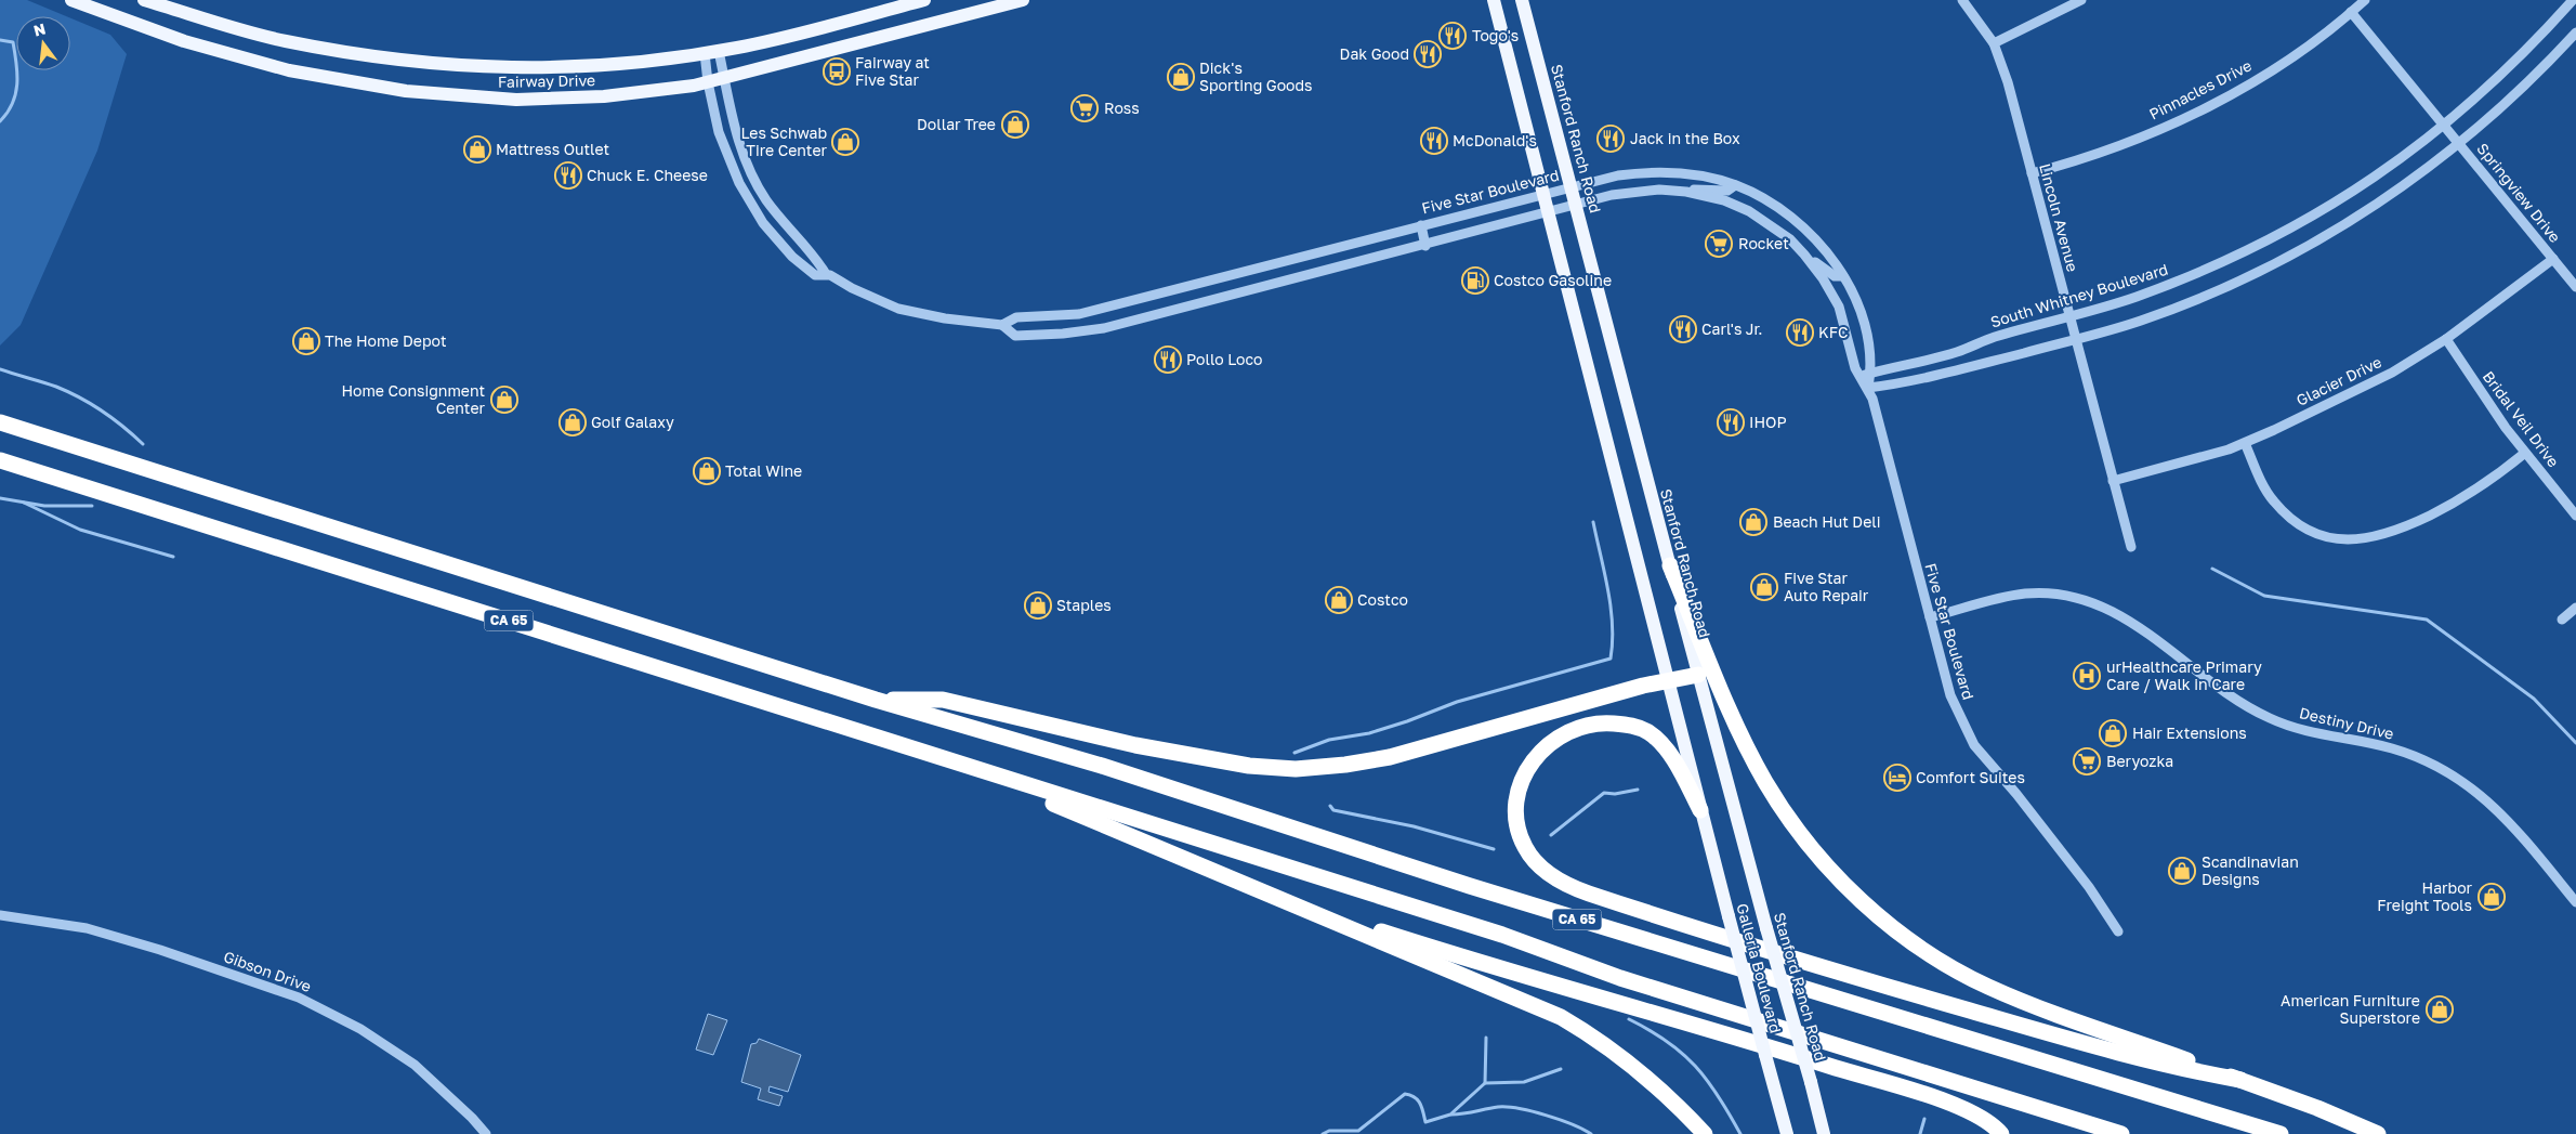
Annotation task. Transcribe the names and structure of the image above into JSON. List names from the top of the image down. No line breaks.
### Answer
{"streets":{"highway":["CA 65"],"main road":["Fairway Drive","Stanford Ranch Road","Galleria Boulevard"],"street":["Pinnacles Drive","Five Star Boulevard","Springview Drive","Lincoln Avenue","South Whitney Boulevard","Glacier Drive","Bridal Veil Drive","Destiny Drive","Gibson Drive"]},"crossings":[["Fairway Drive","Five Star Boulevard"],["Pinnacles Drive","Lincoln Avenue"],["Stanford Ranch Road","Five Star Boulevard"],["Five Star Boulevard","South Whitney Boulevard"],["Five Star Boulevard","Destiny Drive"],["Springview Drive","South Whitney Boulevard"],["Springview Drive","Glacier Drive"],["Lincoln Avenue","South Whitney Boulevard"],["Lincoln Avenue","Glacier Drive"],["Glacier Drive","Bridal Veil Drive"]],"places":{"restaurant":["Togo's","Dak Good","Jack in the Box","McDonald's","Chuck E. Cheese","Carl's Jr.","KFC","Pollo Loco","IHOP"],"bus stop":["Fairway at Five Star"],"shop":["Dick's Sporting Goods","Dollar Tree","Les Schwab Tire Center","Mattress Outlet","The Home Depot","Home Consignment Center","Golf Galaxy","Total Wine","Beach Hut Deli","Five Star Auto Repair","Costco","Staples","Hair Extensions","Scandinavian Designs","Harbor Freight Tools","American Furniture Superstore"],"supermarket":["Ross","Rocket","Beryozka"],"fuel station":["Costco Gasoline"],"hospital":["urHealthcare Primary Care / Walk in Care"],"hotel":["Comfort Suites"]},"north":"top"}
